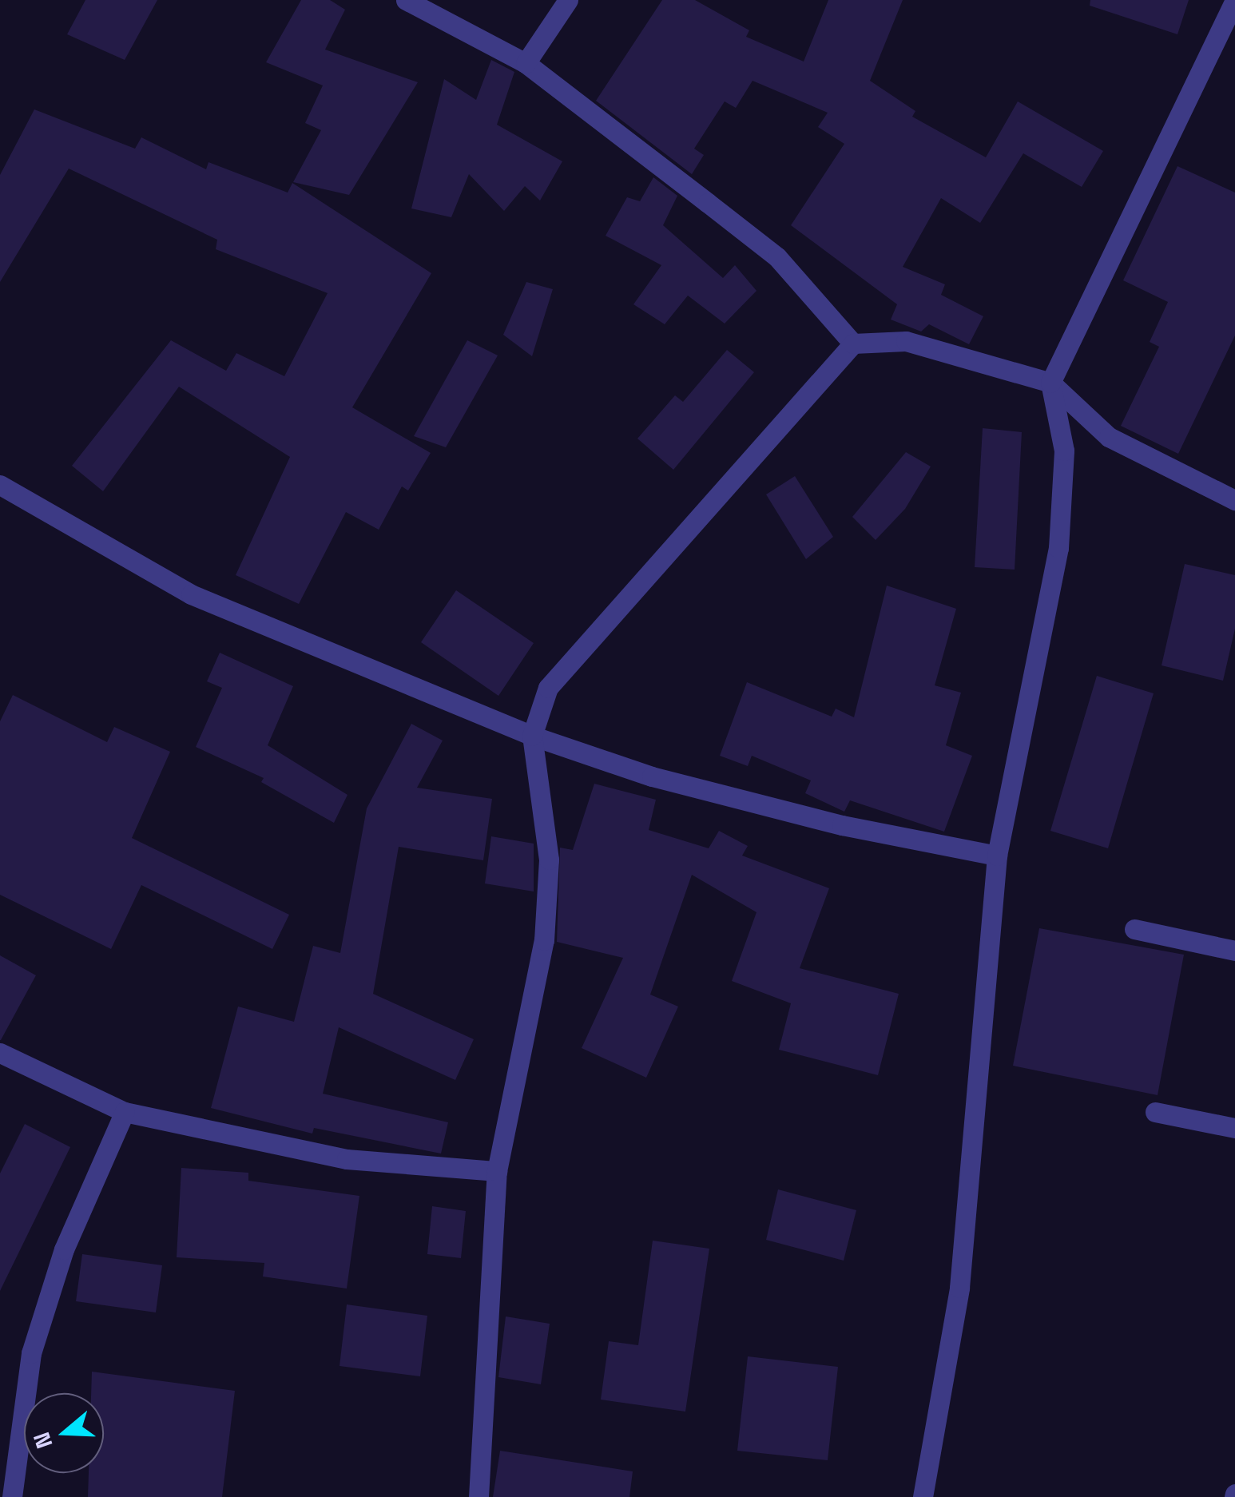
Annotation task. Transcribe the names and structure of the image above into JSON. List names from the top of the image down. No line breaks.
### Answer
{"north":"left"}
